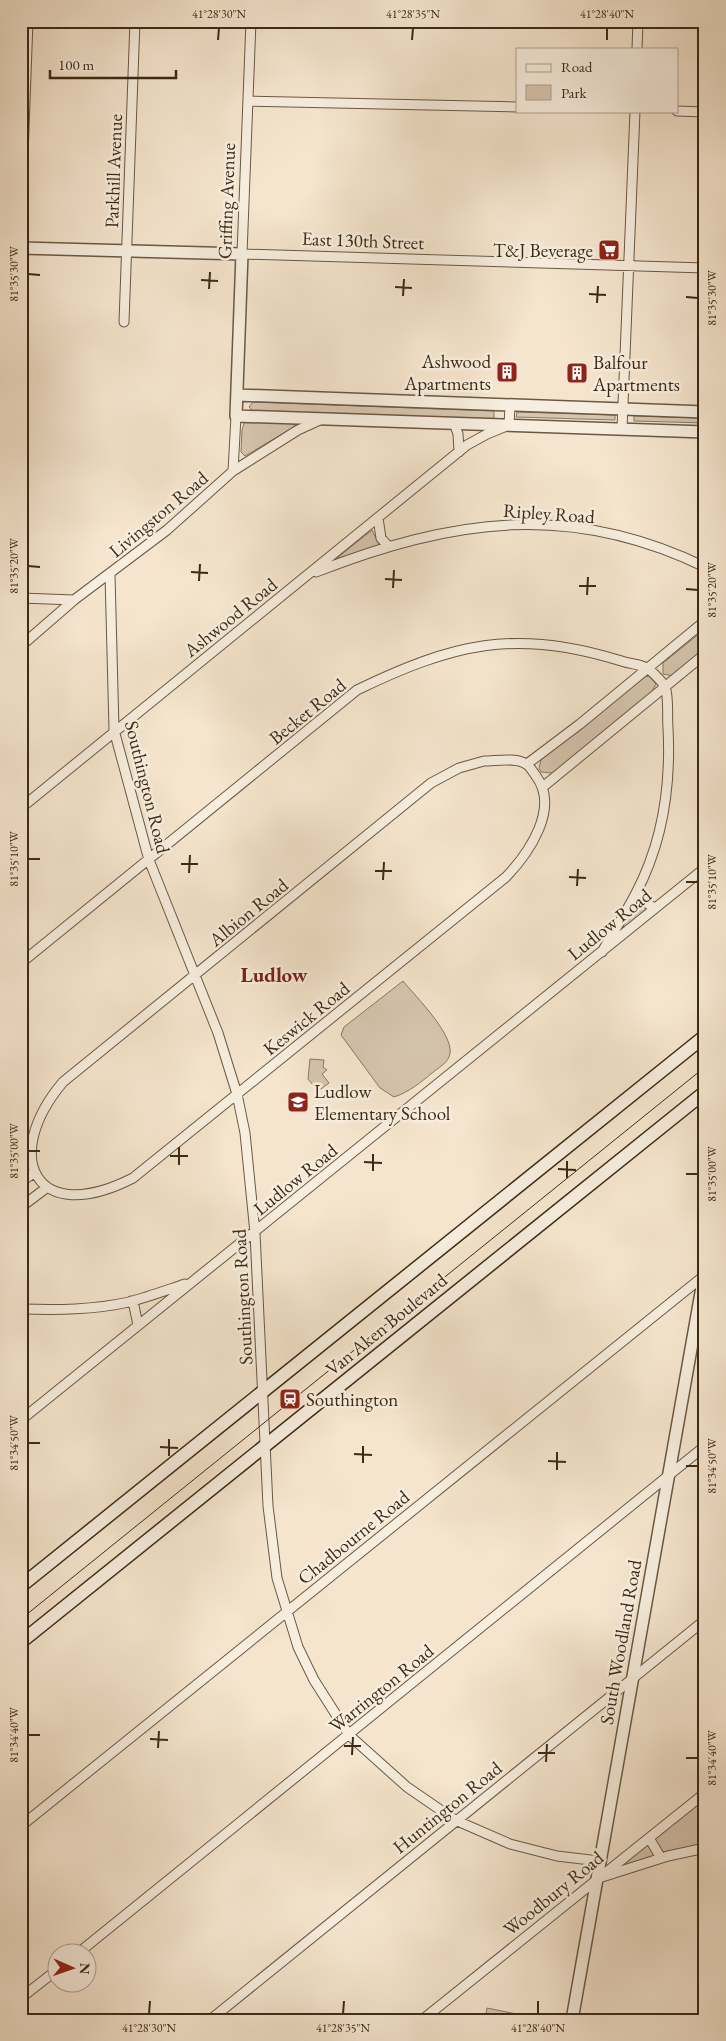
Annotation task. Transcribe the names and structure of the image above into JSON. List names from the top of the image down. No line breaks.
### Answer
{"streets":{"main road":["Van Aken Boulevard"],"street":["Parkhill Avenue","Griffing Avenue","East 130th Street","Ripley Road","Livingston Road","Ashwood Road","Becket Road","Southington Road","Albion Road","Ludlow Road","Keswick Road","Chadbourne Road","South Woodland Road","Warrington Road","Huntington Road","Woodbury Road"]},"crossings":[["Parkhill Avenue","East 130th Street"],["Griffing Avenue","East 130th Street"],["Griffing Avenue","Livingston Road"],["Ripley Road","Ashwood Road"],["Livingston Road","Southington Road"],["Ashwood Road","Southington Road"],["Becket Road","Southington Road"],["Southington Road","Albion Road"],["Southington Road","Ludlow Road"],["Southington Road","Keswick Road"],["Southington Road","Van Aken Boulevard"],["Southington Road","Chadbourne Road"],["Southington Road","South Woodland Road"],["Southington Road","Warrington Road"],["Southington Road","Huntington Road"],["Chadbourne Road","South Woodland Road"],["South Woodland Road","Warrington Road"],["South Woodland Road","Huntington Road"],["South Woodland Road","Woodbury Road"]],"districts":["Ludlow"],"places":{"supermarket":["T&J Beverage"],"building":["Ashwood Apartments","Balfour Apartments"],"school or university":["Ludlow Elementary School"],"station":["Southington"]},"legend":["Road","Park"],"scale_bar":"100 m","north":"right","coordinates":["41°28'30\"N","41°28'35\"N","41°28'40\"N","81°35'30\"W","81°35'20\"W","81°35'10\"W","81°35'00\"W","81°34'50\"W","81°34'40\"W"]}
